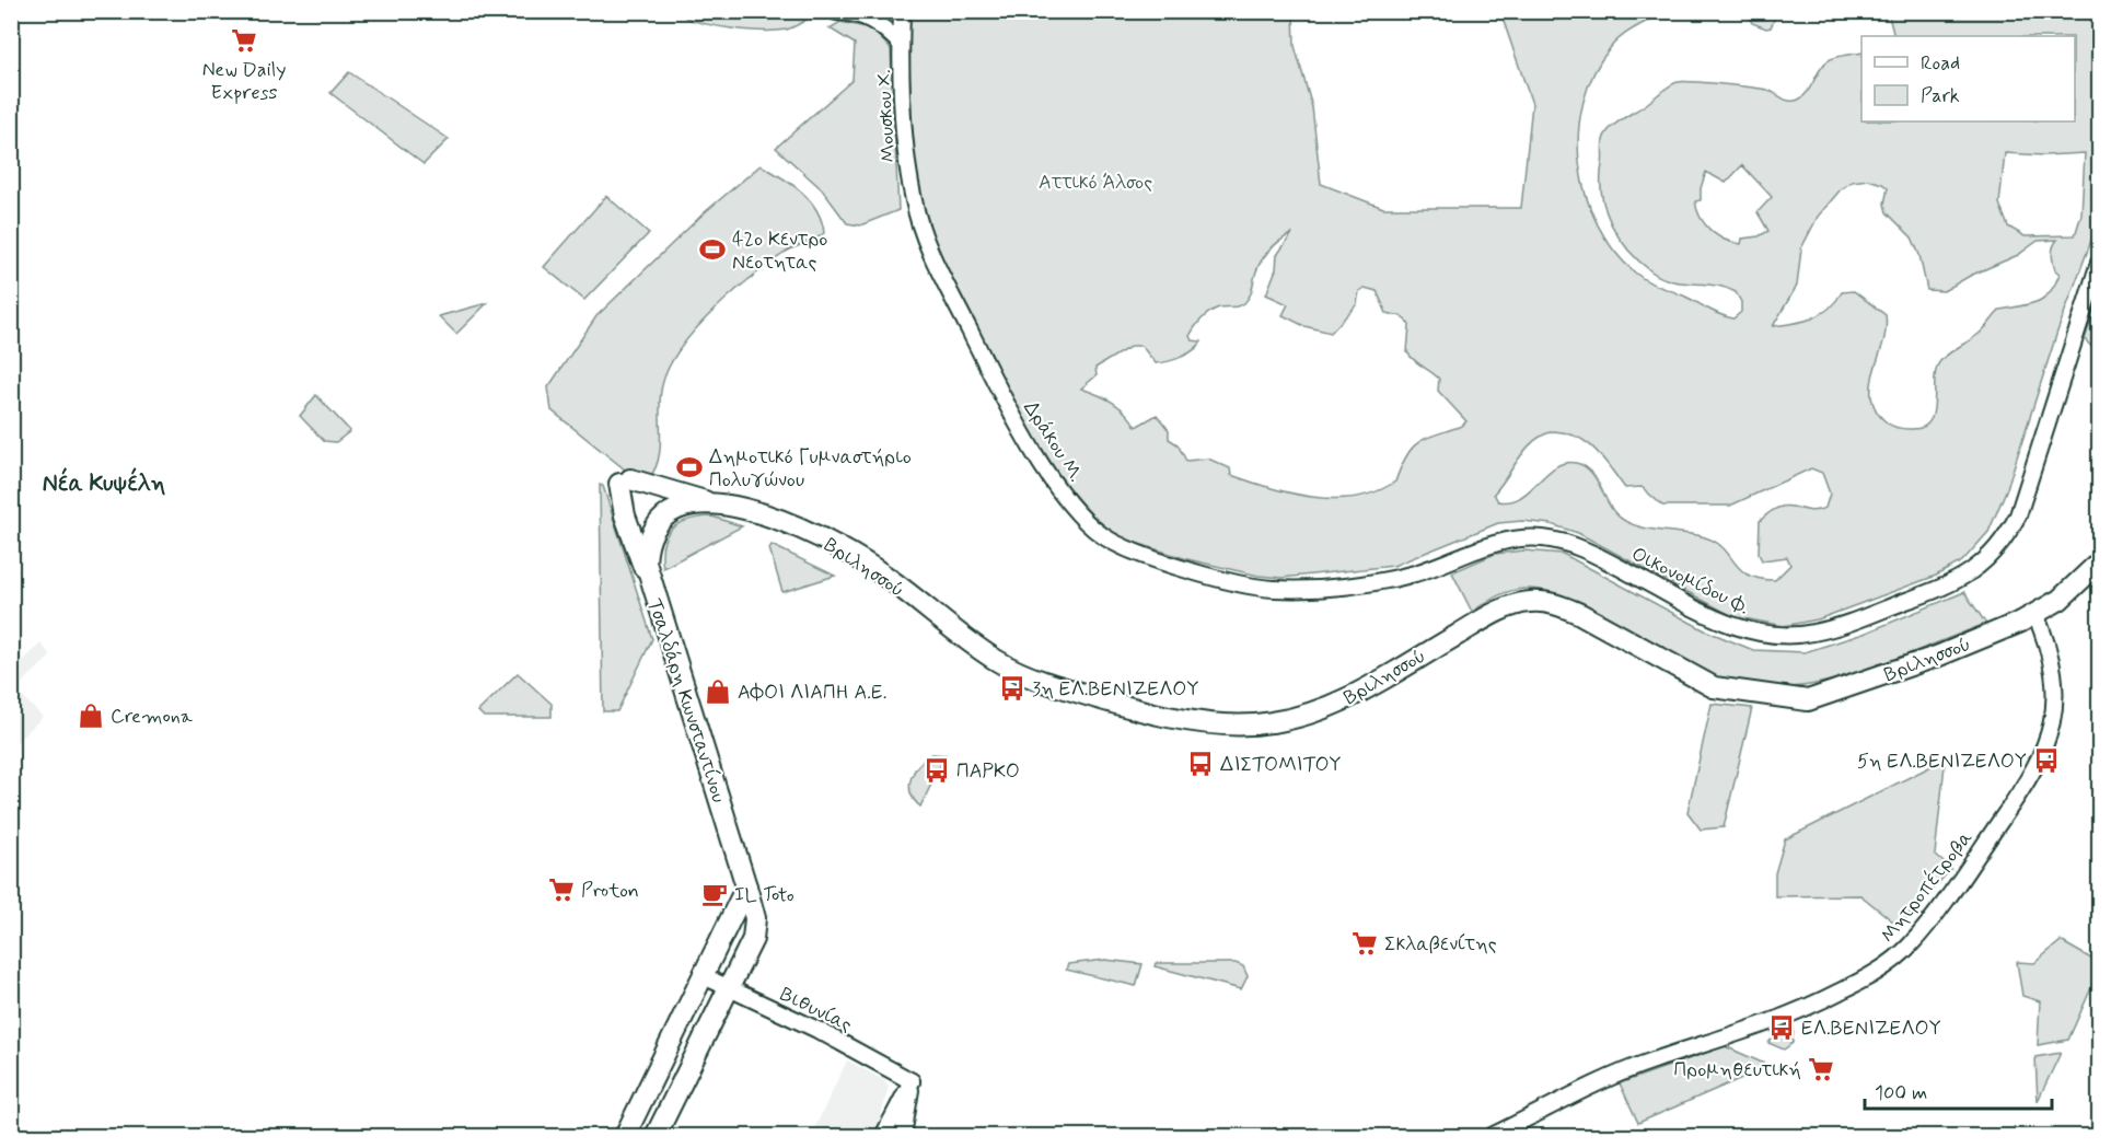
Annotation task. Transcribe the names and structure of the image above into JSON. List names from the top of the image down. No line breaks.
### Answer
{"streets":{"main road":["Βριλησσού","Τσαλδάρη Κωνσταντίνου"],"street":["Μουσκου Χ.","Δράκου Μ.","Οικονομίδου Φ.","Μητροπέτροβα","Βιθυνίας"]},"crossings":[["Μουσκου Χ.","Δράκου Μ."],["Δράκου Μ.","Οικονομίδου Φ."],["Βριλησσού","Τσαλδάρη Κωνσταντίνου"],["Βριλησσού","Μητροπέτροβα"],["Τσαλδάρη Κωνσταντίνου","Βιθυνίας"]],"districts":["Νέα Κυψέλη"],"parks":["Αττικό Άλσος"],"places":{"supermarket":["New Daily Express","Proton","Σκλαβενίτης","Προμηθευτική"],"sports":["42ο Κεντρο Νεοτητας","Δημοτικό Γυμναστήριο Πολυγώνου"],"bus stop":["3η ΕΛ.ΒΕΝΙΖΕΛΟΥ","5η ΕΛ.ΒΕΝΙΖΕΛΟΥ","ΔΙΣΤΟΜΙΤΟΥ","ΠΑΡΚΟ","ΕΛ.ΒΕΝΙΖΕΛΟΥ"],"shop":["ΑΦΟΙ ΛΙΑΠΗ Α.Ε.","Cremona"],"cafe":["IL Toto"]},"legend":["Road","Park"],"scale_bar":"100 m"}
